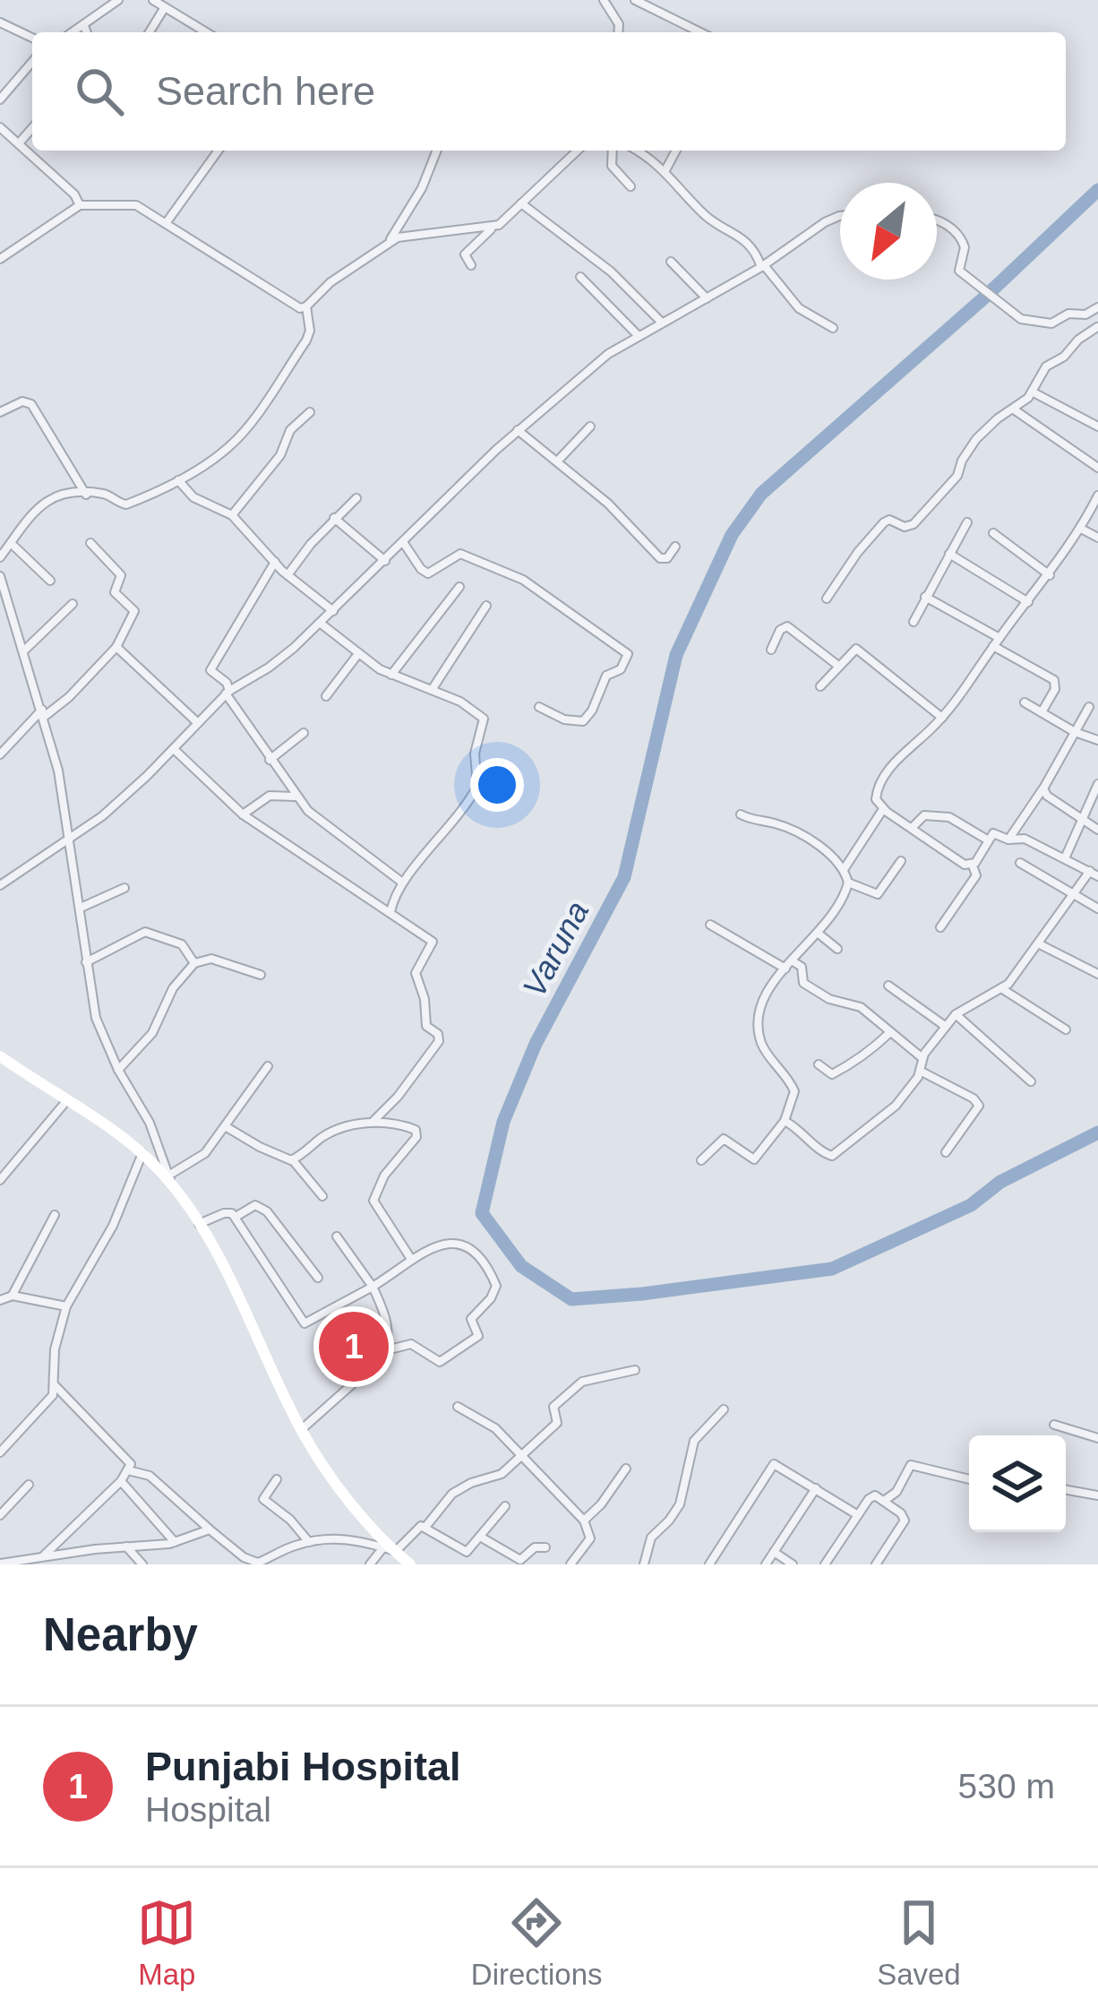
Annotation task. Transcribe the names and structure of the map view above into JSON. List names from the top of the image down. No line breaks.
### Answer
{"water":["Varuna"],"north":"bottom left","page":{"search":"Search here","pins":"1","heading":"Nearby","list":[{"mark":"1","name":"Punjabi Hospital","note":"Hospital","value":"530 m"}],"nav":["Map","Directions","Saved"]}}
